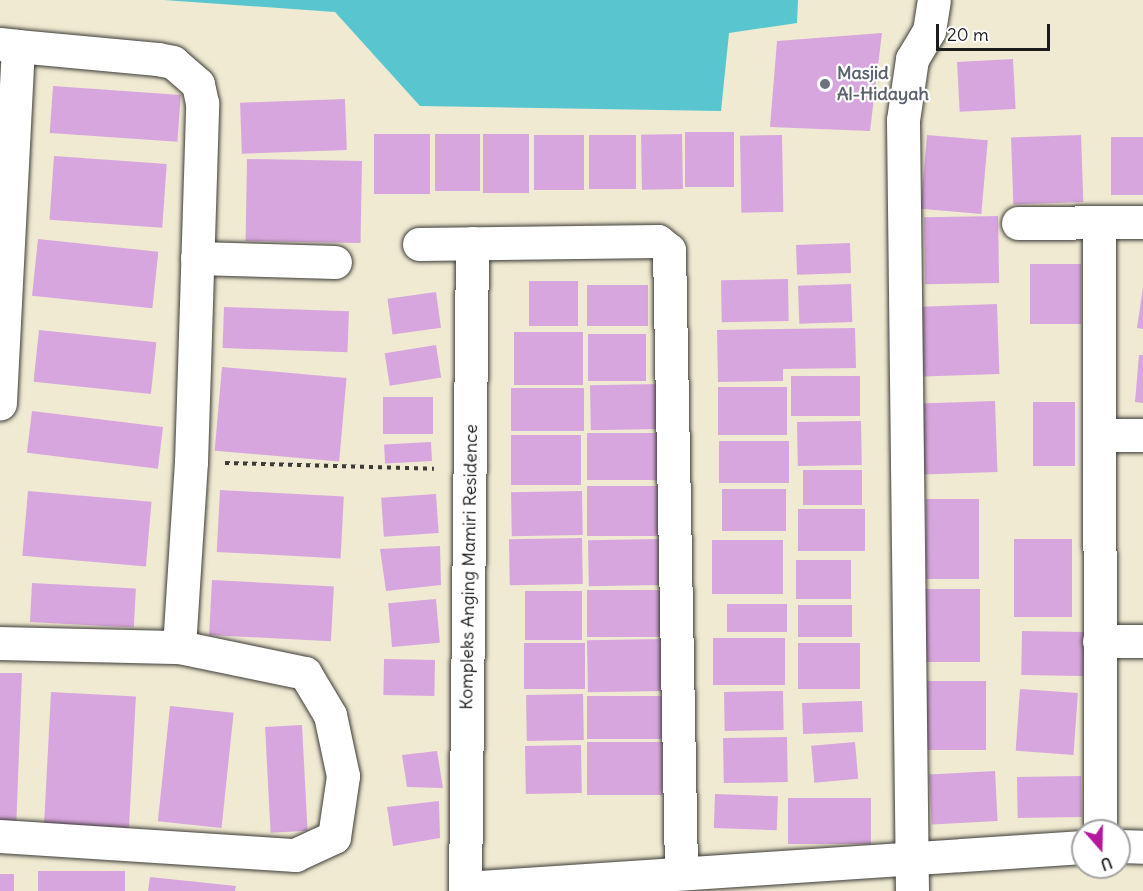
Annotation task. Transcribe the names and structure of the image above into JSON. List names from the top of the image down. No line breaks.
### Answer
{"streets":{"street":["Kompleks Anging Mamiri Residence"]},"places":["Masjid Al-Hidayah"],"scale_bar":"20 m","north":"bottom"}
